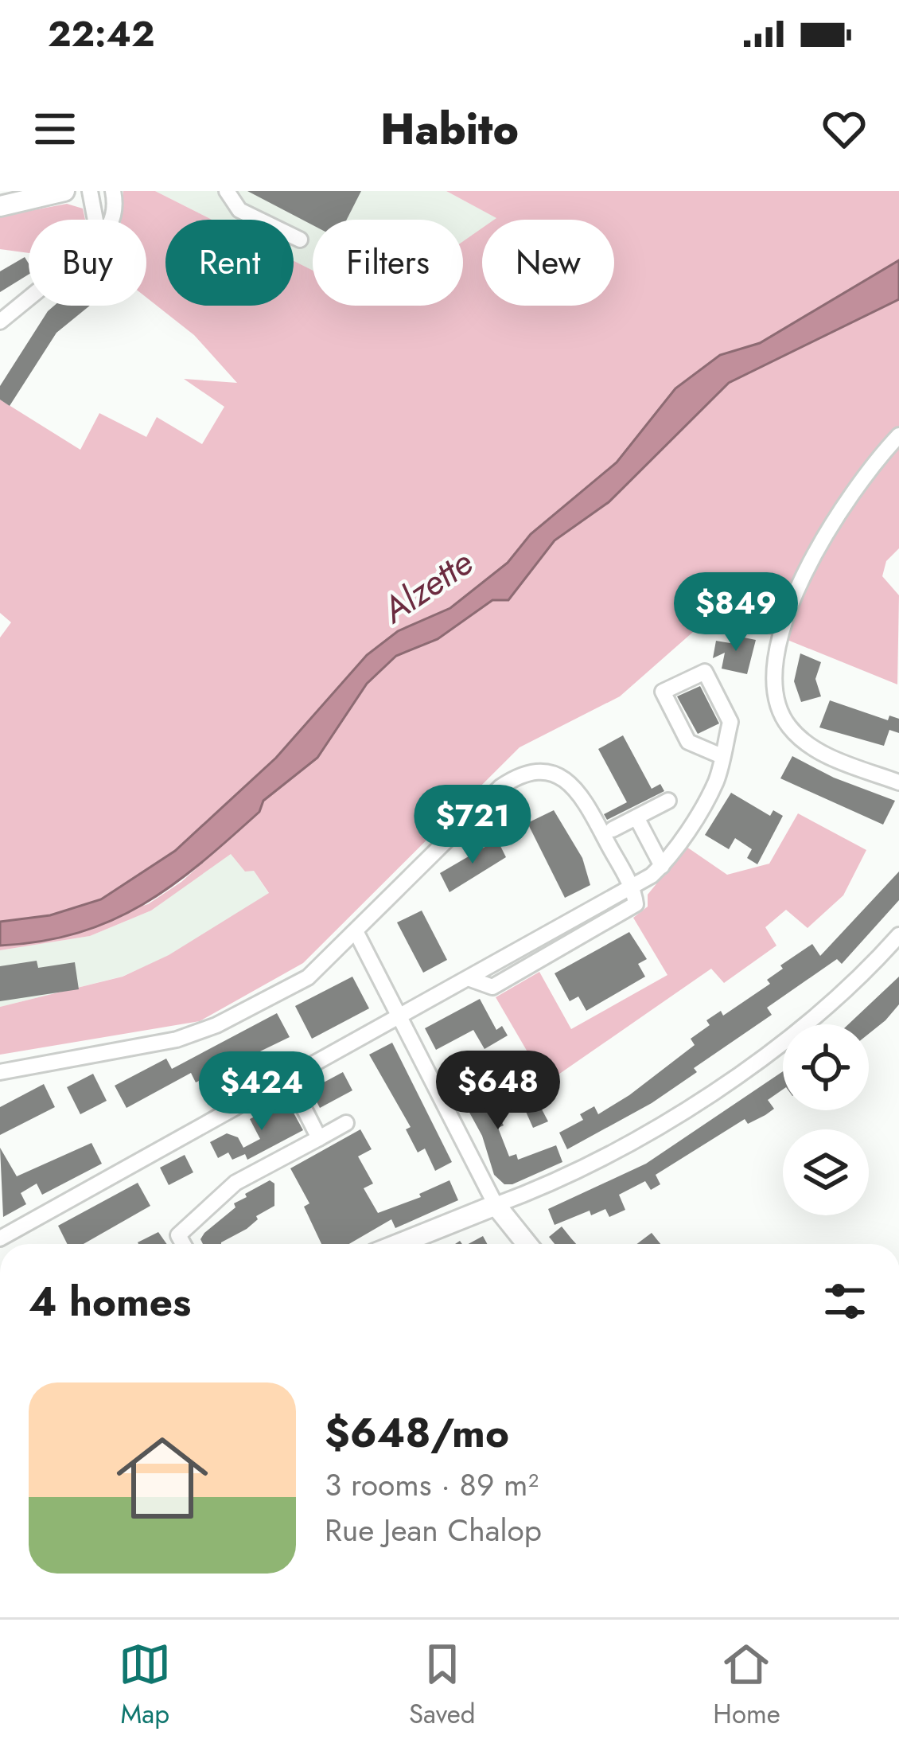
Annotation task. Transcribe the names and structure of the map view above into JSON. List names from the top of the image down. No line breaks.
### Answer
{"water":["Alzette"],"page":{"status":"22:42","header":"Habito","chip":["Buy","Rent","Filters","New"],"price":["$849","$721","$648","$424"],"heading":"4 homes","list":[{"name":"$648/mo","note":"3 rooms · 89 m² · Rue Jean Chalop"}],"tabs":["Map","Saved","Home"]}}
